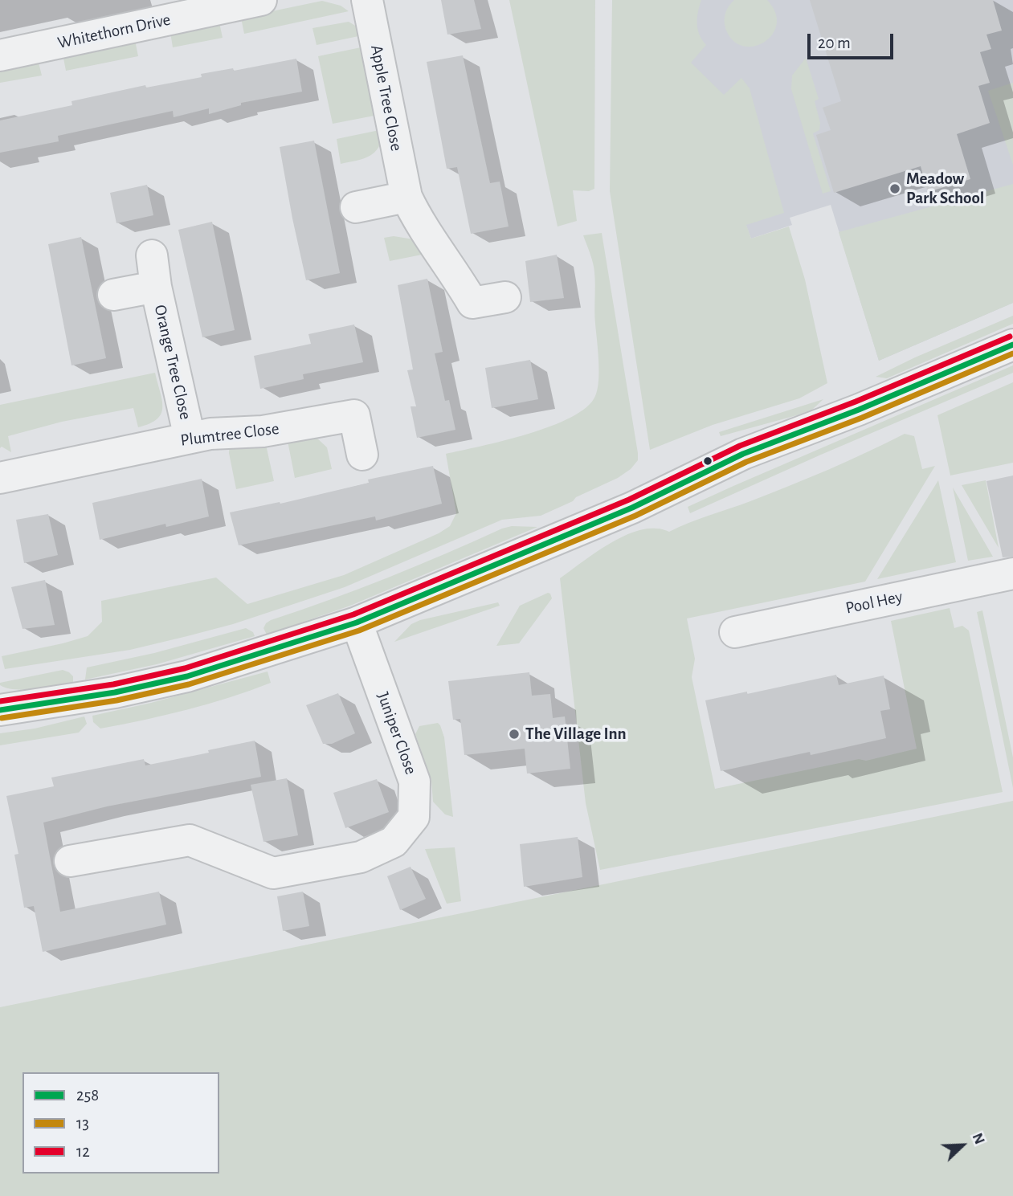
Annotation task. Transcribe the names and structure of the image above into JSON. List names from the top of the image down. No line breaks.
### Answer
{"streets":{"street":["Whitethorn Drive","Apple Tree Close","Orange Tree Close","Plumtree Close","Pool Hey","Juniper Close"]},"crossings":[["Orange Tree Close","Plumtree Close"]],"places":["Meadow Park School","The Village Inn"],"lines":["transit line 12","transit line 258","transit line 13"],"legend":["258","13","12"],"scale_bar":"20 m","north":"top right"}
